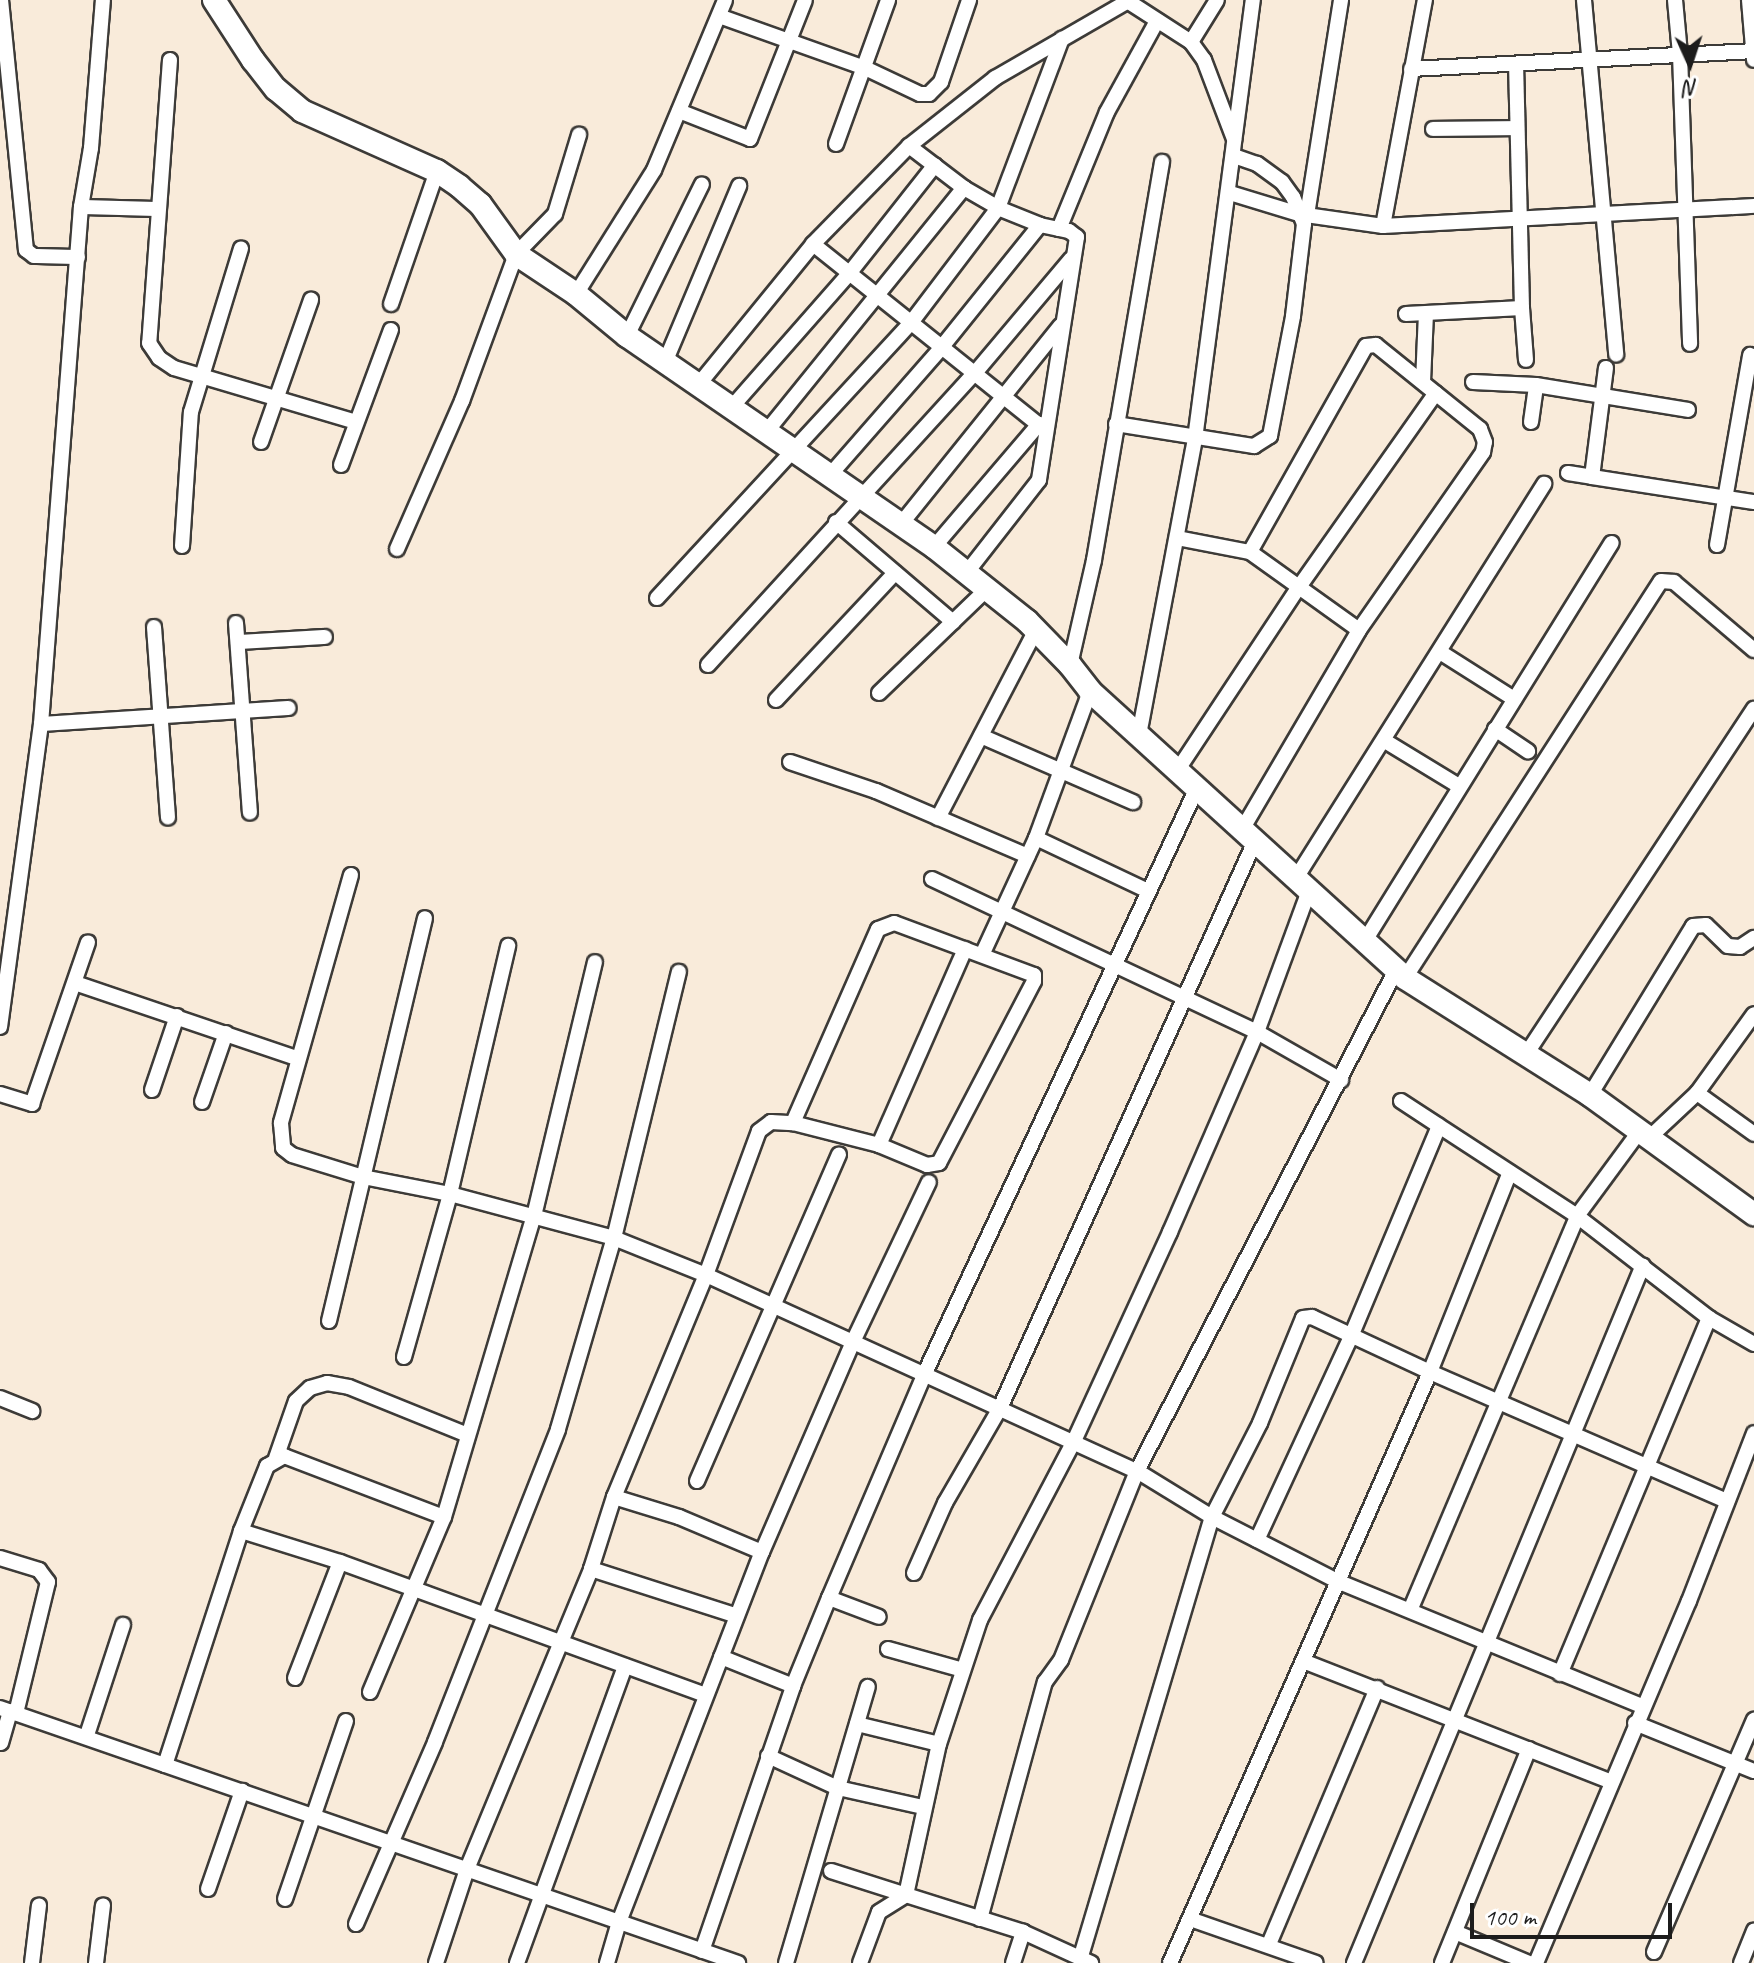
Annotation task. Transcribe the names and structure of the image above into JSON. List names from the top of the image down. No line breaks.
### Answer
{"scale_bar":"100 m","north":"bottom"}
